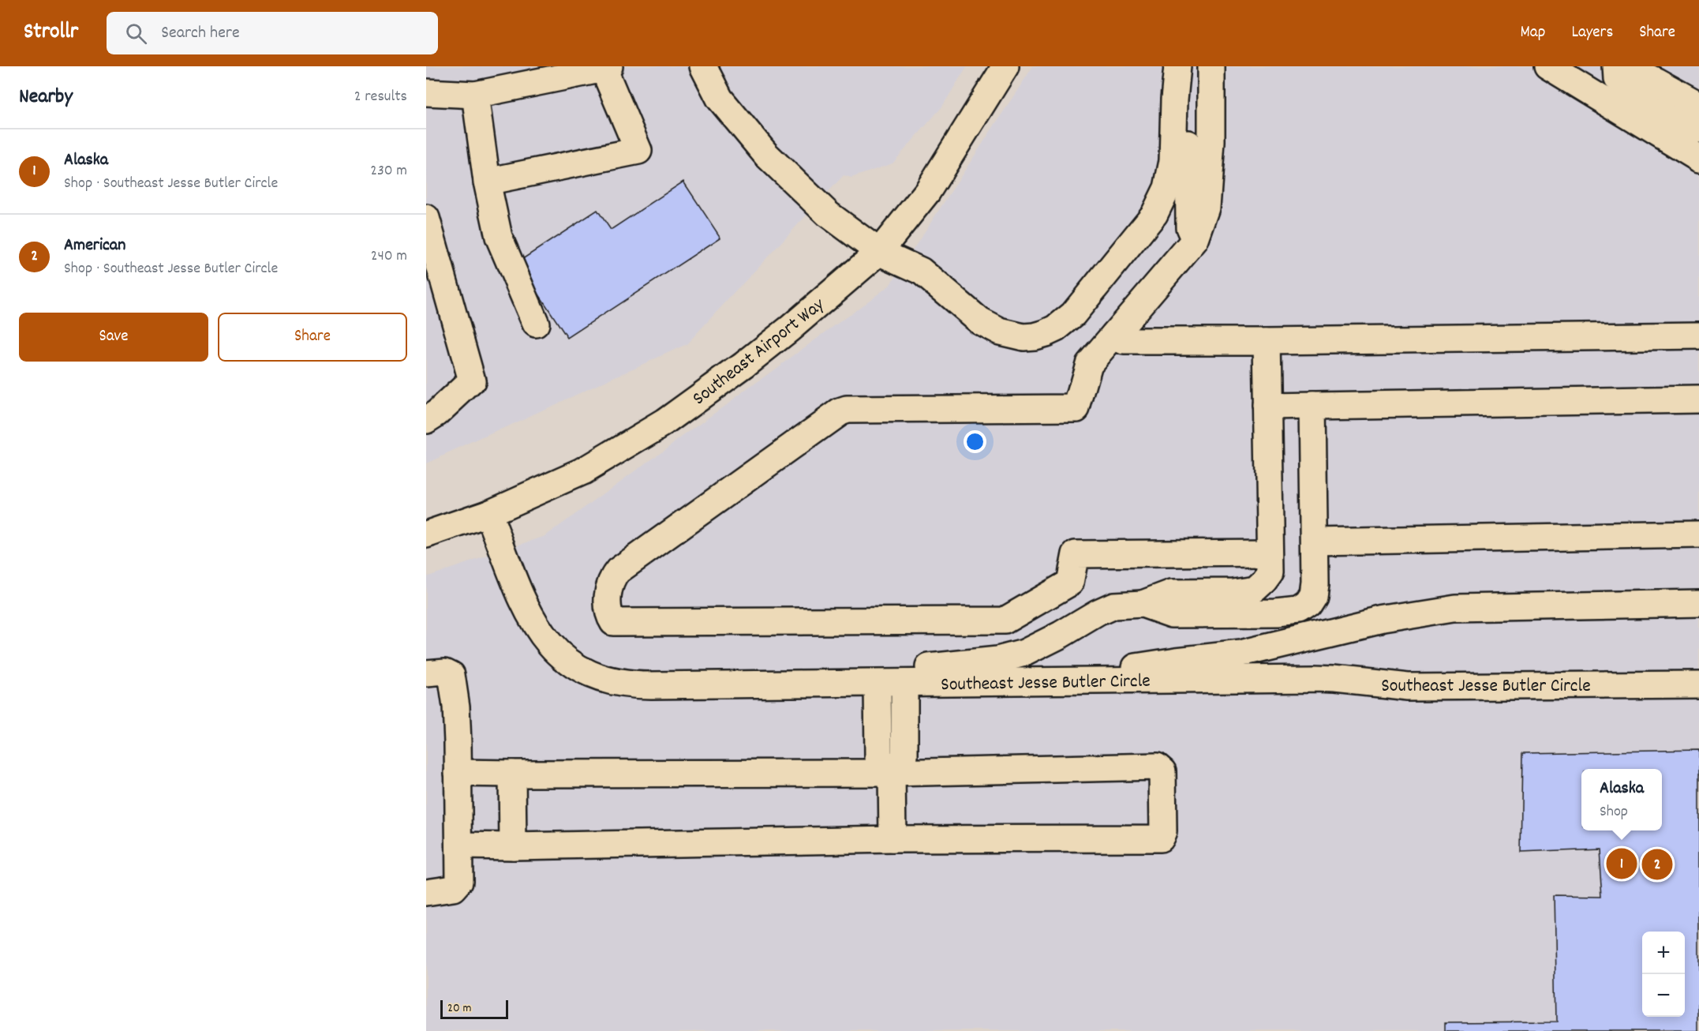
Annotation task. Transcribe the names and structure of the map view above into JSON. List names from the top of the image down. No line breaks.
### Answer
{"streets":{"street":["Southeast Airport Way","Southeast Jesse Butler Circle"]},"crossings":[["Southeast Airport Way","Southeast Jesse Butler Circle"]],"scale_bar":"20 m","page":{"header":"Strollr","search":"Search here","nav":["Map","Layers","Share"],"heading":["Nearby","2 results"],"list":[{"mark":"1","name":"Alaska","note":"Shop · Southeast Jesse Butler Circle","value":"230 m"},{"mark":"2","name":"American","note":"Shop · Southeast Jesse Butler Circle","value":"240 m"}],"buttons":["Save","Share"],"popup":["Alaska","Shop"],"pins":["1","2"],"map_buttons":["+","−"],"scale":"20 m"}}
